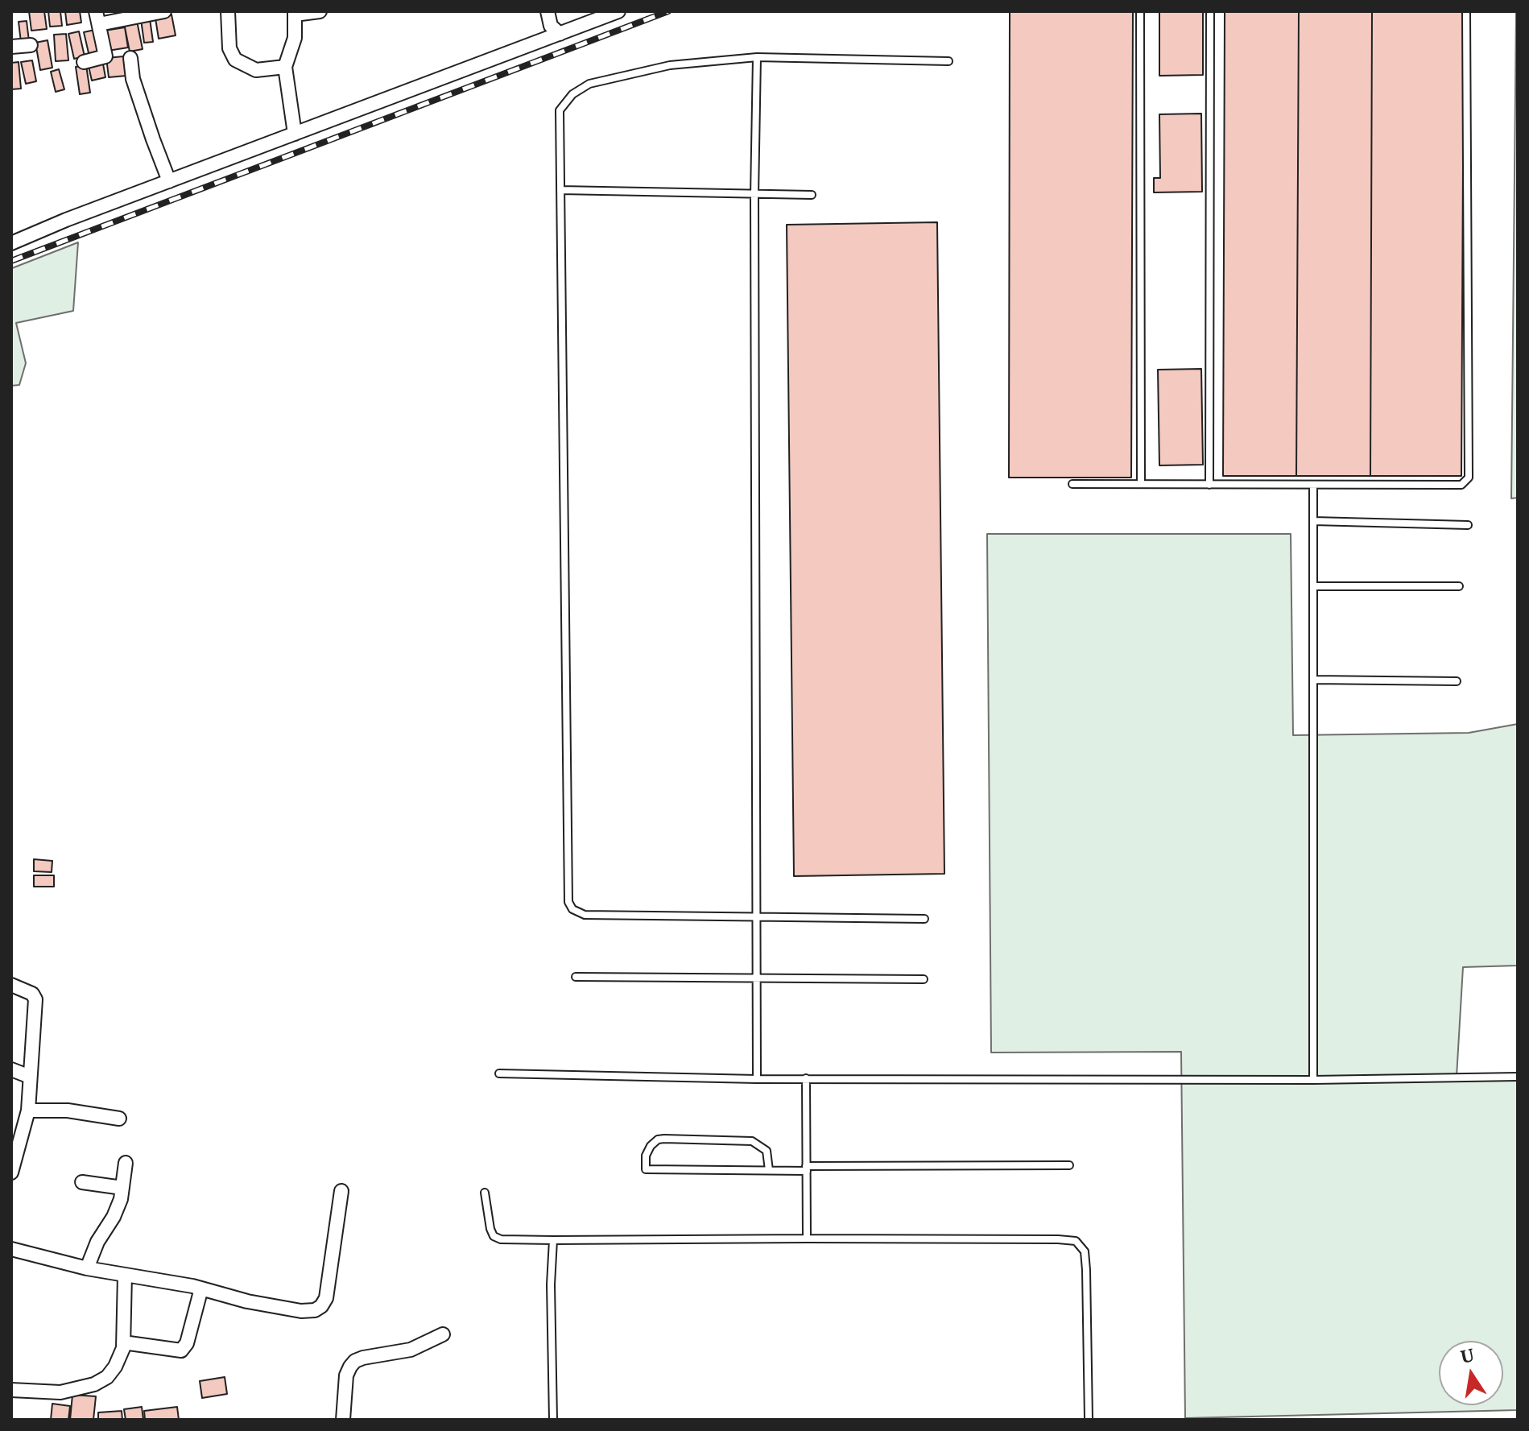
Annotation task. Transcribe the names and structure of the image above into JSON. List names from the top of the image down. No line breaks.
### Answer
{"north":"top"}
